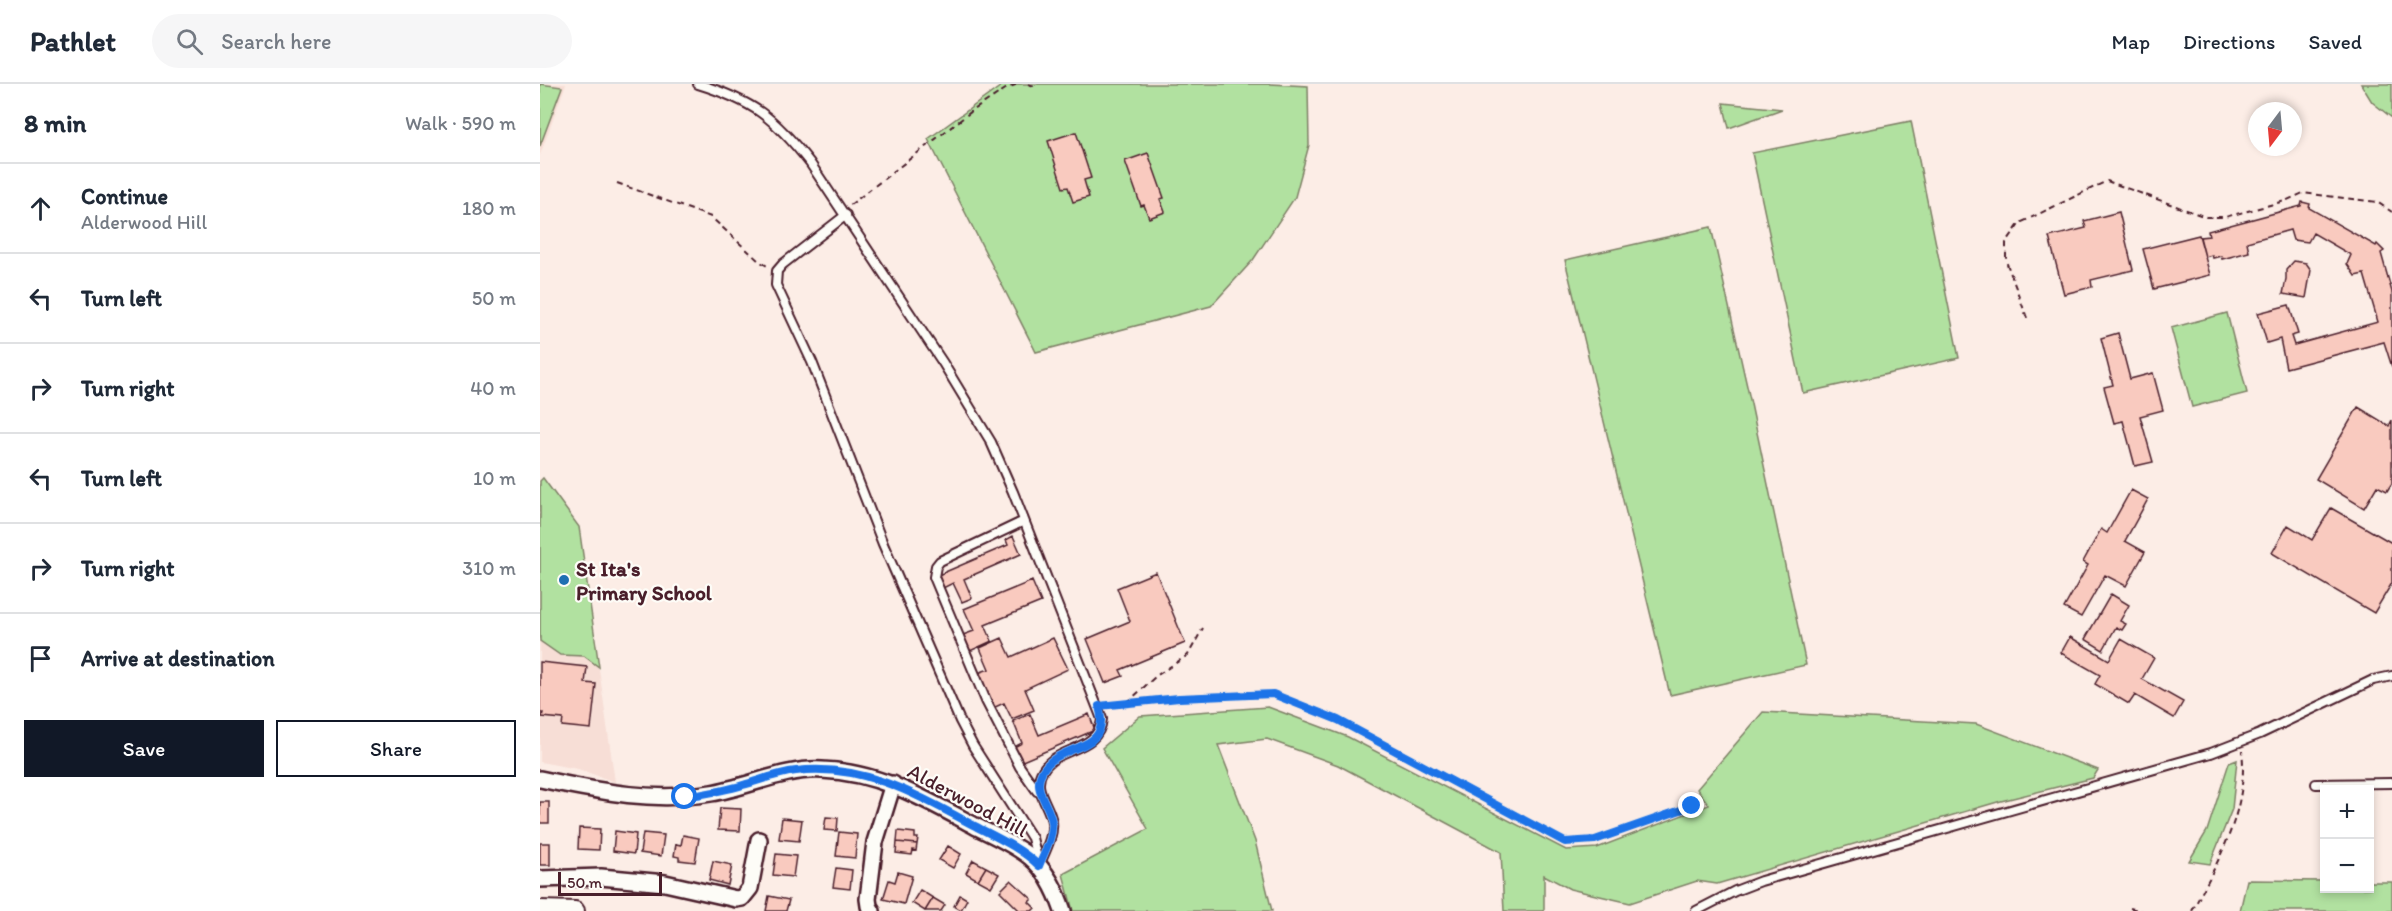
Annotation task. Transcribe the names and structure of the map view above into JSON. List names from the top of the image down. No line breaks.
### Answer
{"streets":{"street":["Alderwood Hill"]},"places":["St Ita's Primary School"],"scale_bar":"50 m","north":"bottom","page":{"header":"Pathlet","search":"Search here","nav":["Map","Directions","Saved"],"heading":["8 min","Walk · 590 m"],"list":[["Continue","Alderwood Hill","180 m"],["Turn left","50 m"],["Turn right","40 m"],["Turn left","10 m"],["Turn right","310 m"],"Arrive at destination"],"buttons":["Save","Share"],"map_buttons":["+","−"],"scale":"50 m"}}
